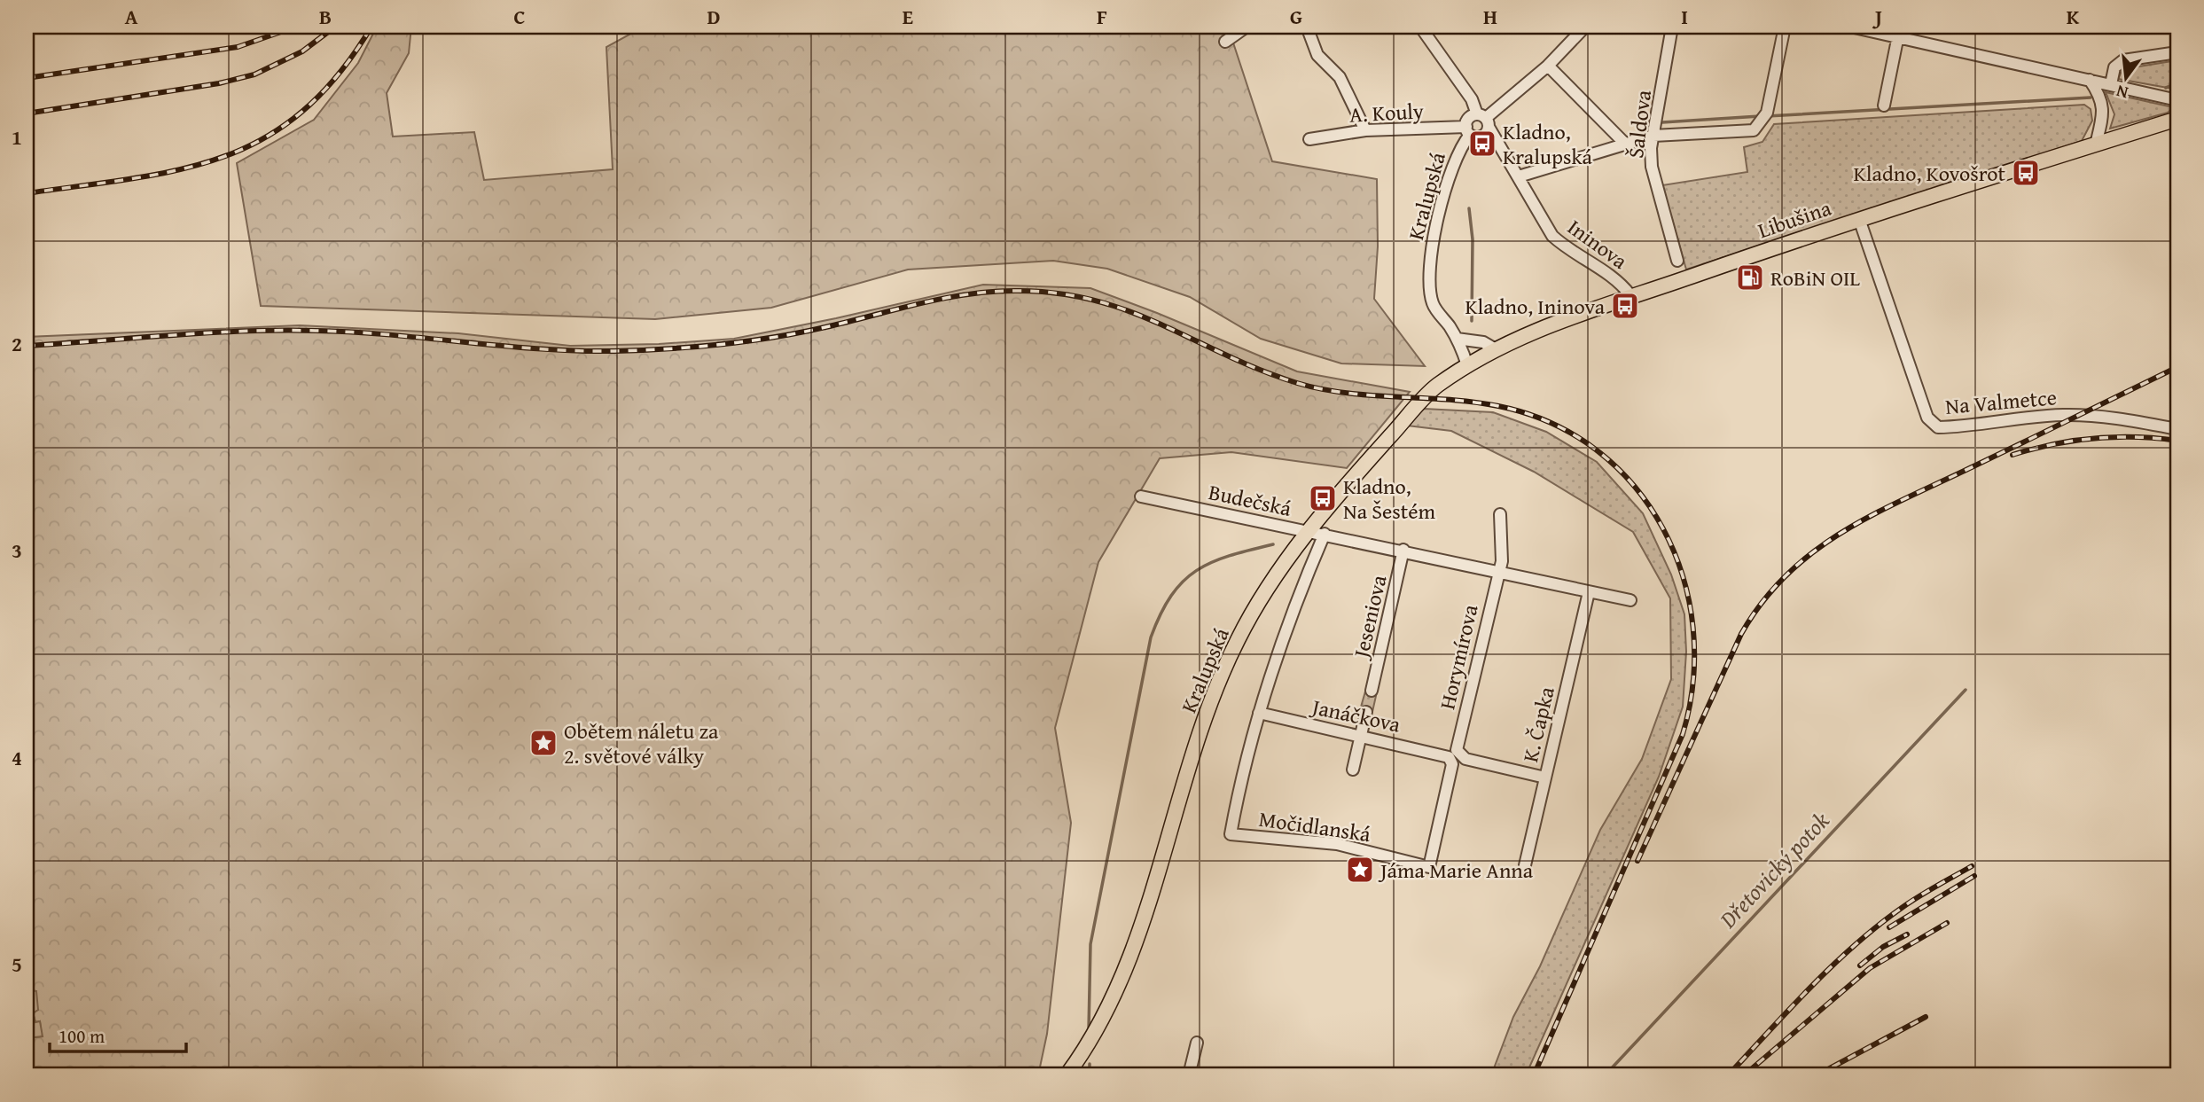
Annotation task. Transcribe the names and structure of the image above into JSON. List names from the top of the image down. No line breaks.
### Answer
{"streets":{"main road":["Kralupská","Libušina"],"street":["A. Kouly","Šaldova","Ininova","Na Valmetce","Budečská","Jeseniova","Horymírova","Janáčkova","K. Čapka","Močidlanská"]},"crossings":[["A. Kouly","Kralupská"],["Kralupská","Libušina"],["Kralupská","Budečská"],["Kralupská","Janáčkova"],["Kralupská","Močidlanská"],["Libušina","Ininova"],["Libušina","Na Valmetce"],["Budečská","Jeseniova"],["Budečská","Horymírova"],["Budečská","K. Čapka"],["Horymírova","K. Čapka"],["Janáčkova","Močidlanská"]],"water":["Dřetovický potok"],"places":{"bus stop":["Kladno, Kralupská","Kladno, Kovošrot","Kladno, Ininova","Kladno, Na Šestém"],"fuel station":["RoBiN OIL"],"place":["Obětem náletu za 2. světové války","Jáma Marie Anna"]},"scale_bar":"100 m","north":"bottom","grid":{"columns":["A","B","C","D","E","F","G","H","I","J","K"],"rows":["1","2","3","4","5"]}}
